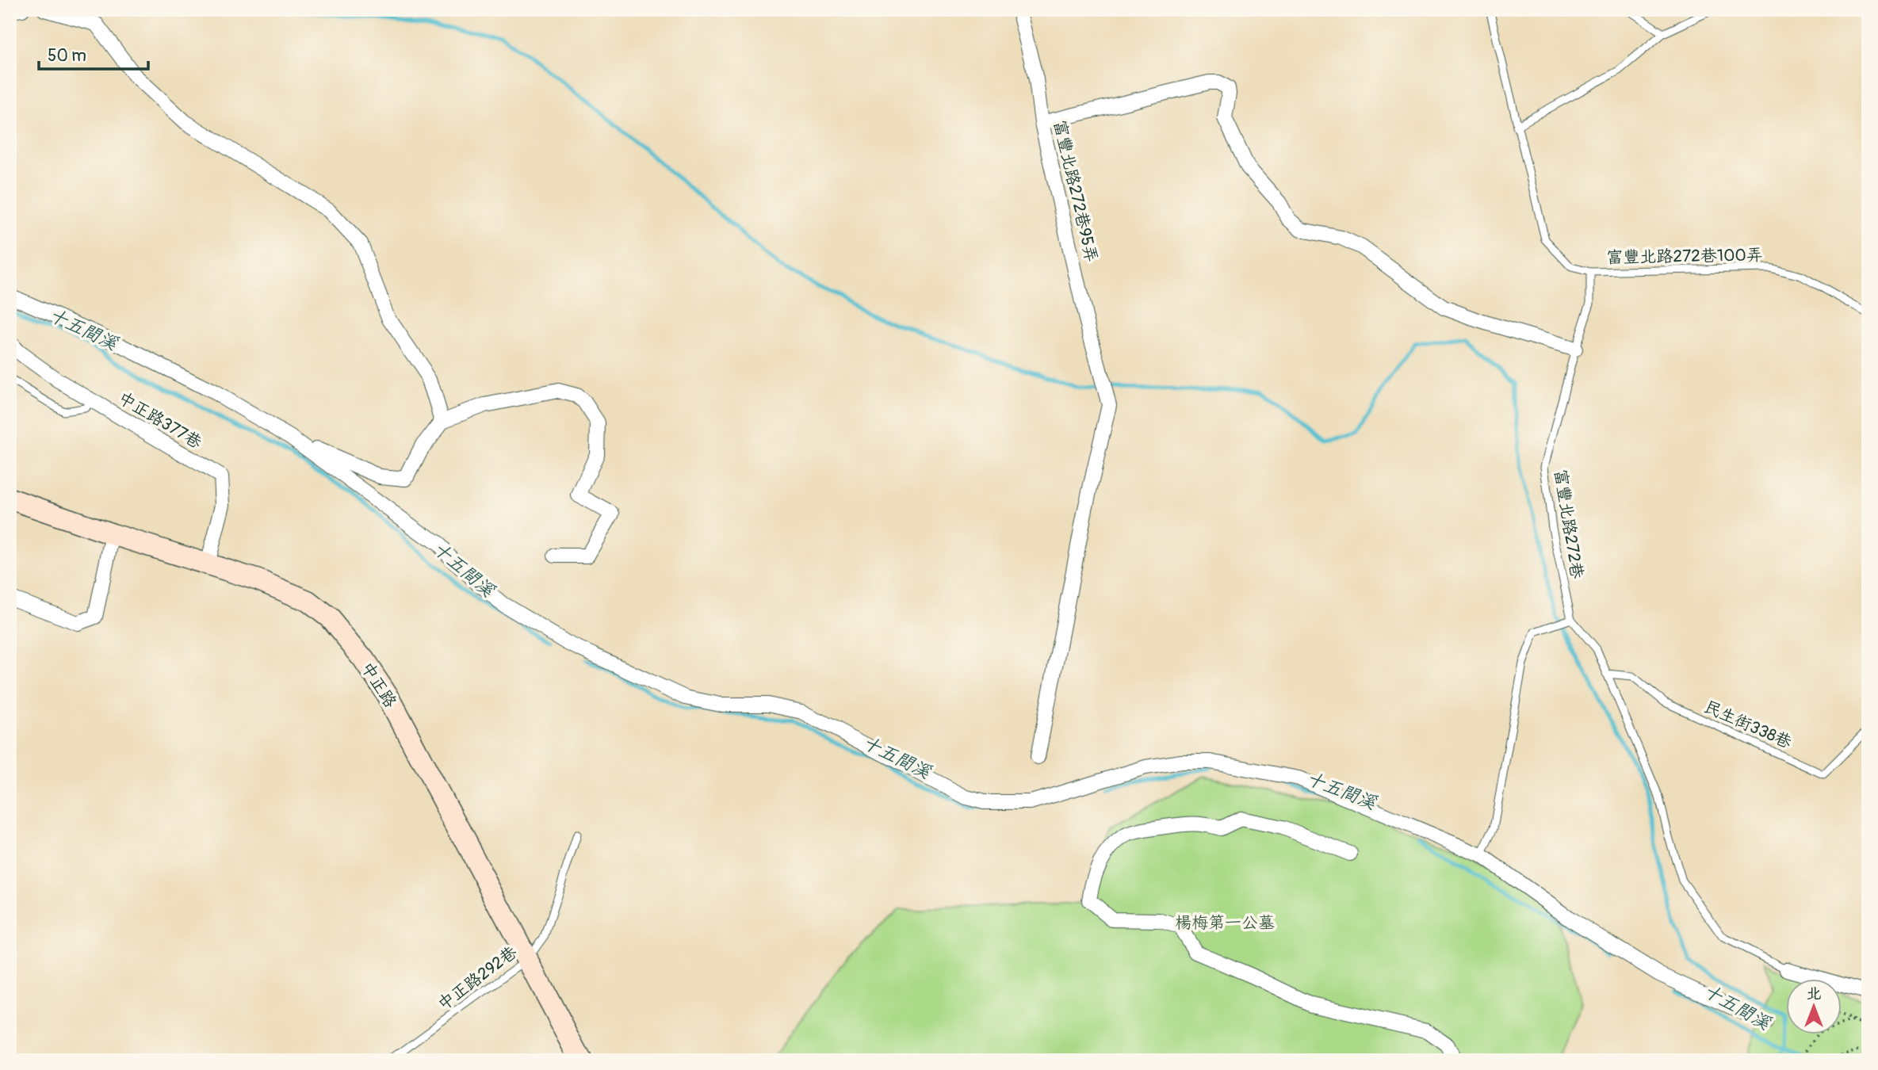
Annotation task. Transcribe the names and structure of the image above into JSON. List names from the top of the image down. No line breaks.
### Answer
{"streets":{"street":["富豐北路272巷95弄","中正路377巷","中正路"],"lane":["富豐北路272巷100弄","富豐北路272巷","民生街338巷","中正路292巷"]},"crossings":[["富豐北路272巷100弄","富豐北路272巷"],["中正路377巷","中正路"],["富豐北路272巷","民生街338巷"],["中正路","中正路292巷"]],"water":["十五間溪"],"parks":["楊梅第一公墓"],"scale_bar":"50 m","north":"top"}
